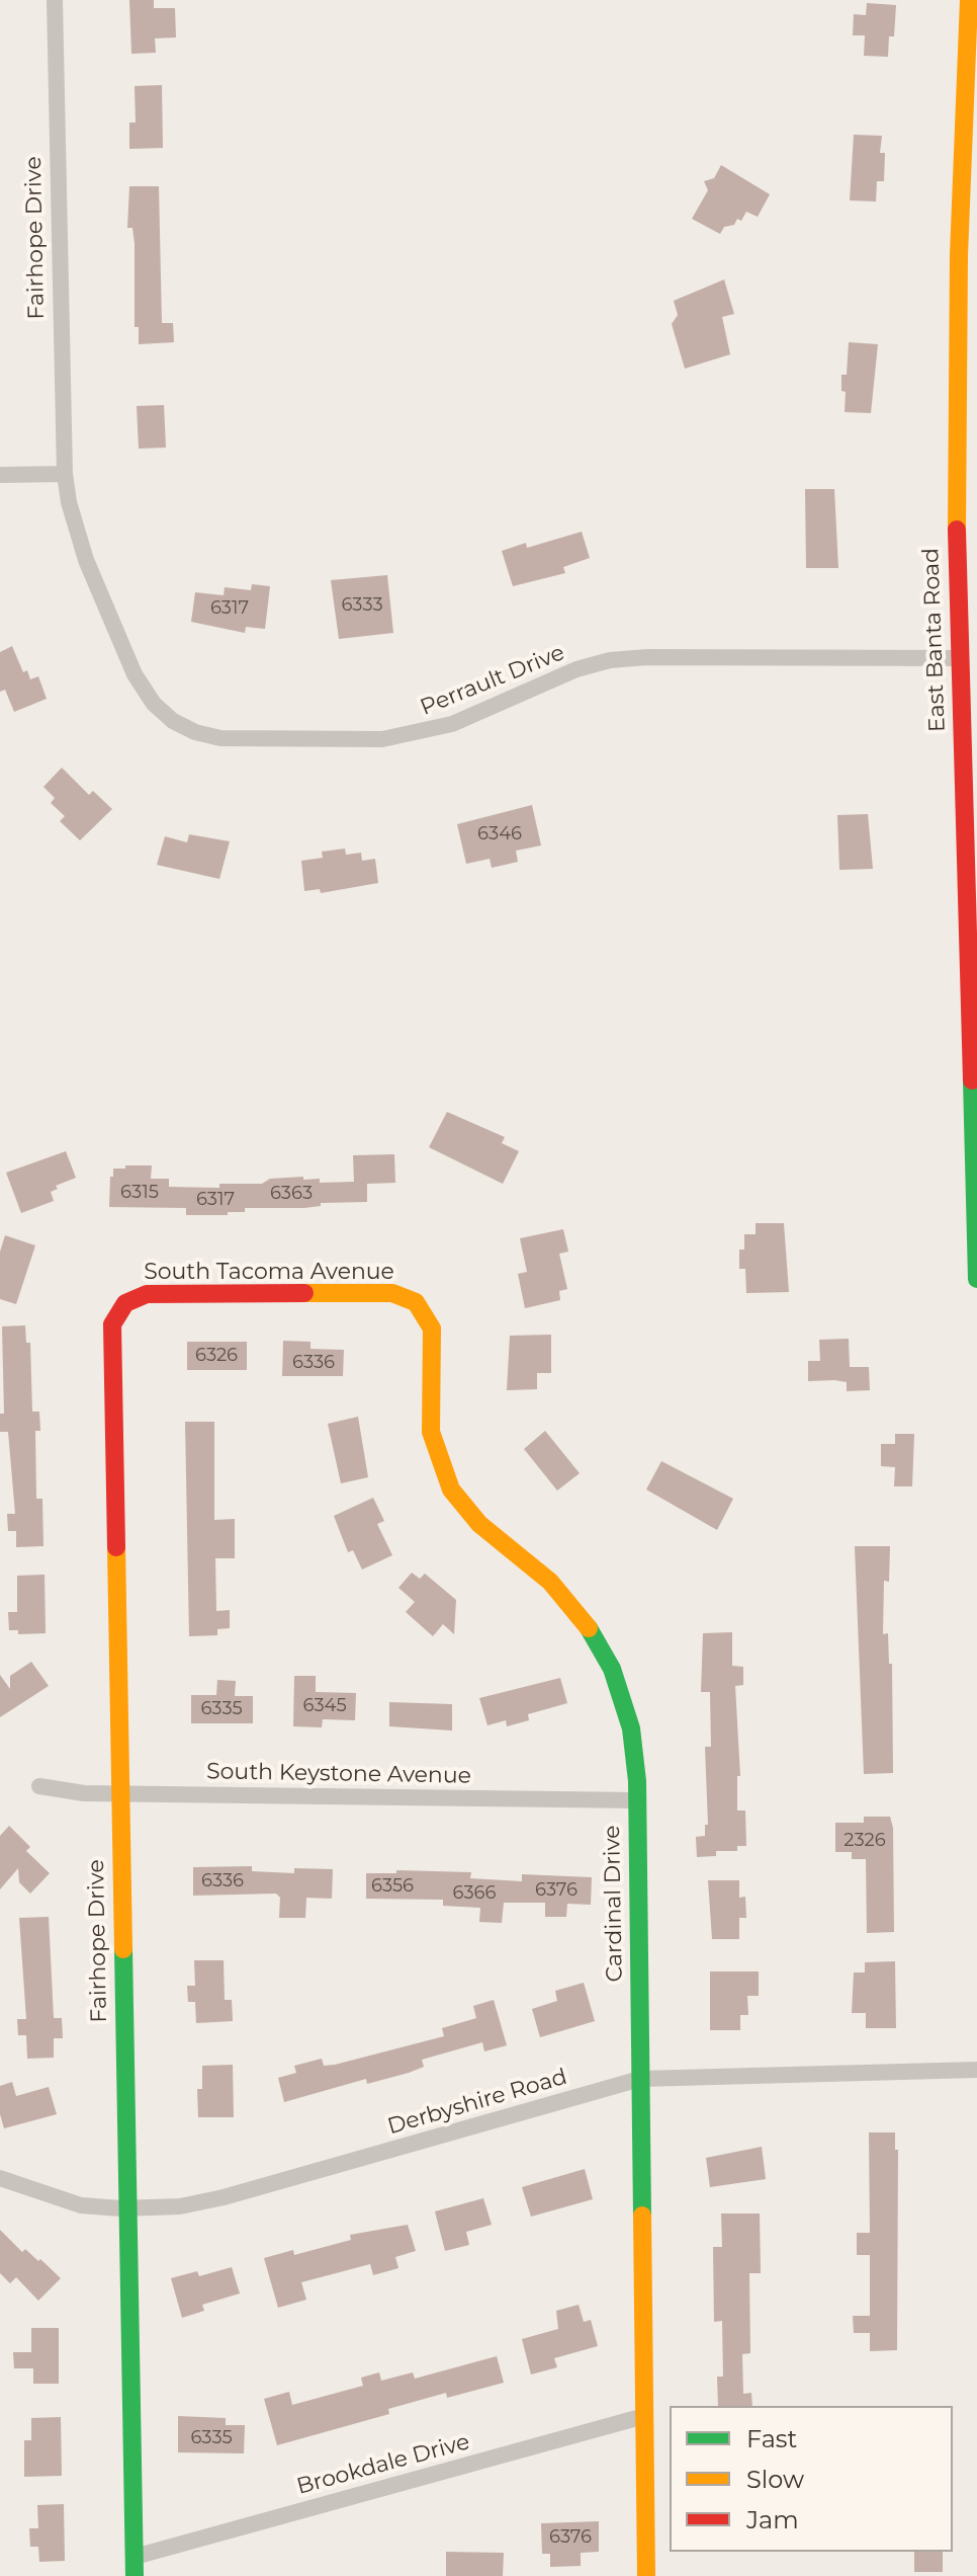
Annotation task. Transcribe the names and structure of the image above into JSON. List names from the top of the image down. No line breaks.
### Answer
{"streets":{"street":["Fairhope Drive","East Banta Road","Perrault Drive","South Tacoma Avenue","South Keystone Avenue","Cardinal Drive","Derbyshire Road","Brookdale Drive"]},"crossings":[["Fairhope Drive","Perrault Drive"],["Fairhope Drive","South Tacoma Avenue"],["Fairhope Drive","South Keystone Avenue"],["Fairhope Drive","Derbyshire Road"],["Fairhope Drive","Brookdale Drive"],["East Banta Road","Perrault Drive"],["South Tacoma Avenue","Cardinal Drive"],["South Keystone Avenue","Cardinal Drive"],["Cardinal Drive","Derbyshire Road"],["Cardinal Drive","Brookdale Drive"]],"house_numbers":["6333","6317","6346","6315","6363","6317","6326","6336","6345","6335","2326","6336","6356","6376","6366","6335","6376"],"legend":["Fast","Slow","Jam"]}
